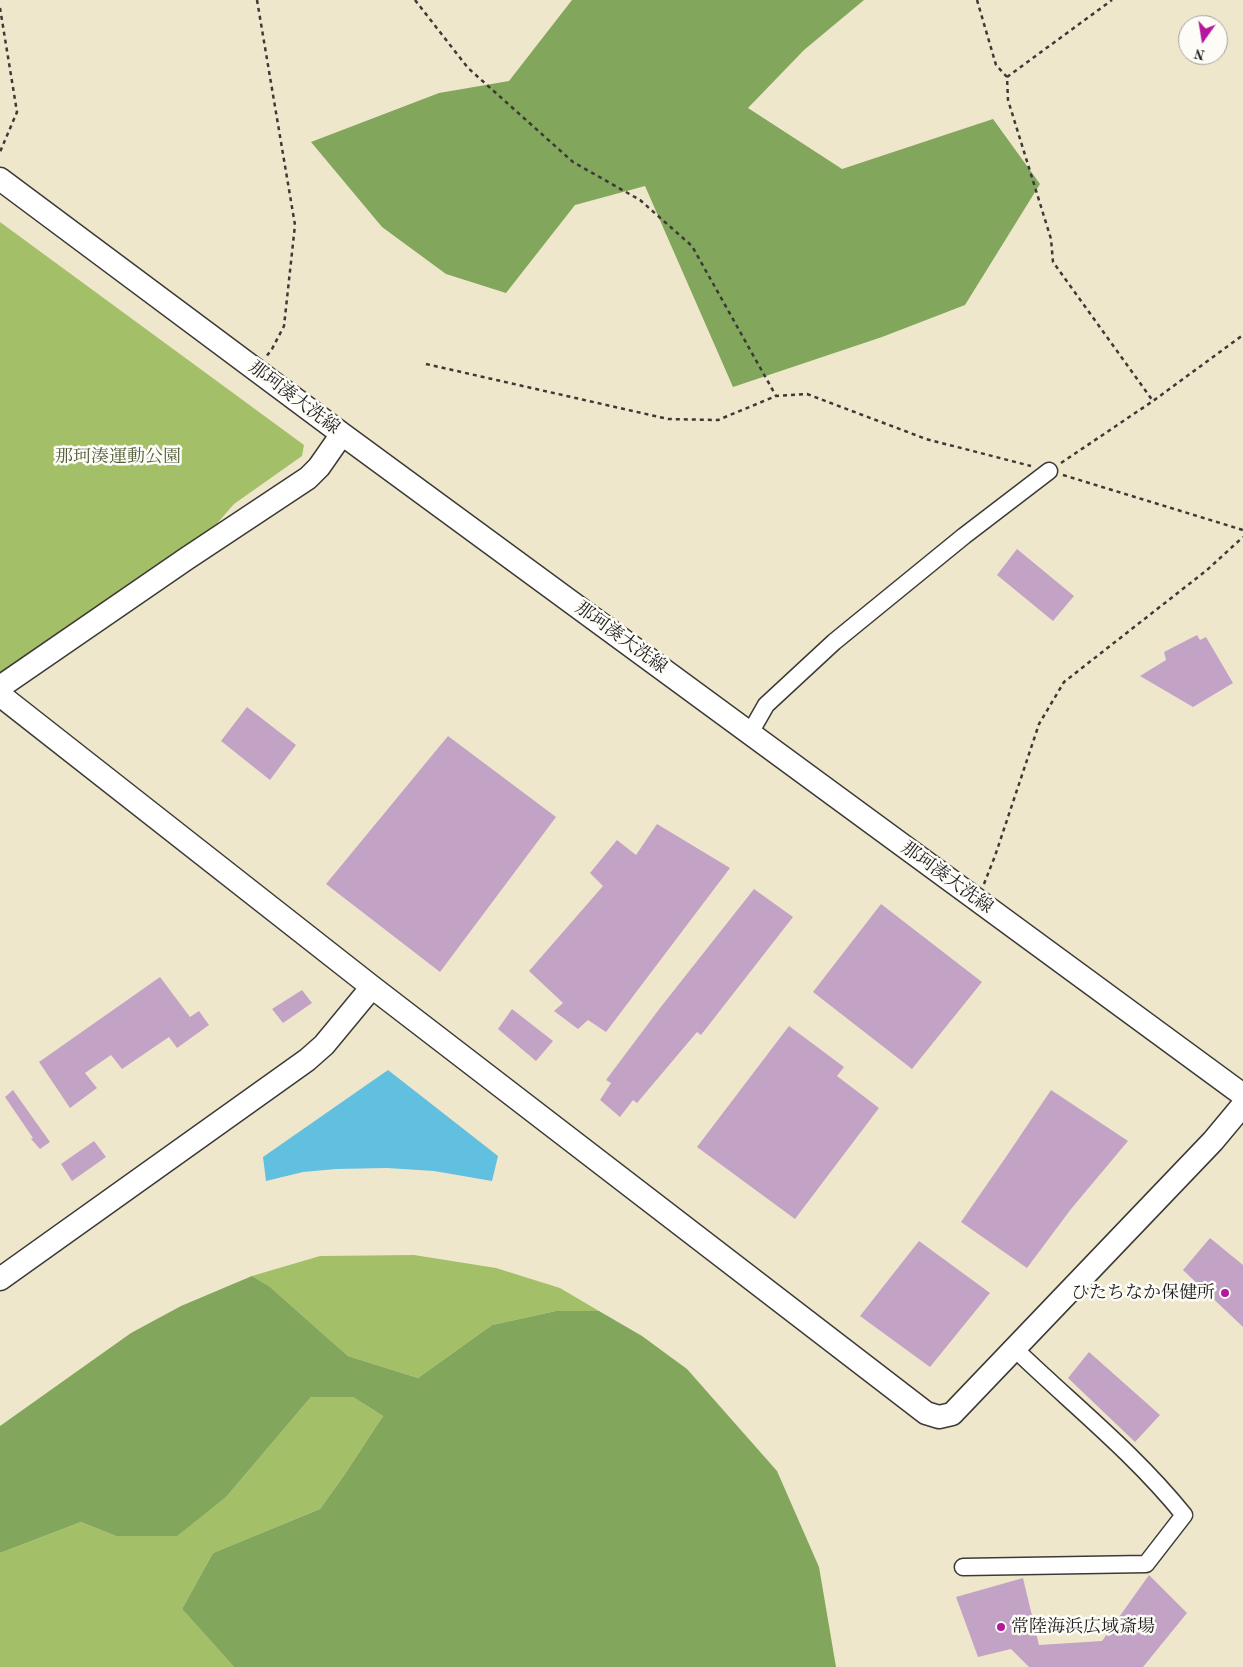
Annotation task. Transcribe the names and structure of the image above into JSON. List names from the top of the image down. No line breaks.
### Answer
{"streets":{"street":["那珂湊大洗線"]},"parks":["那珂湊運動公園"],"places":["ひたちなか保健所","常陸海浜広域斎場"],"north":"bottom"}
